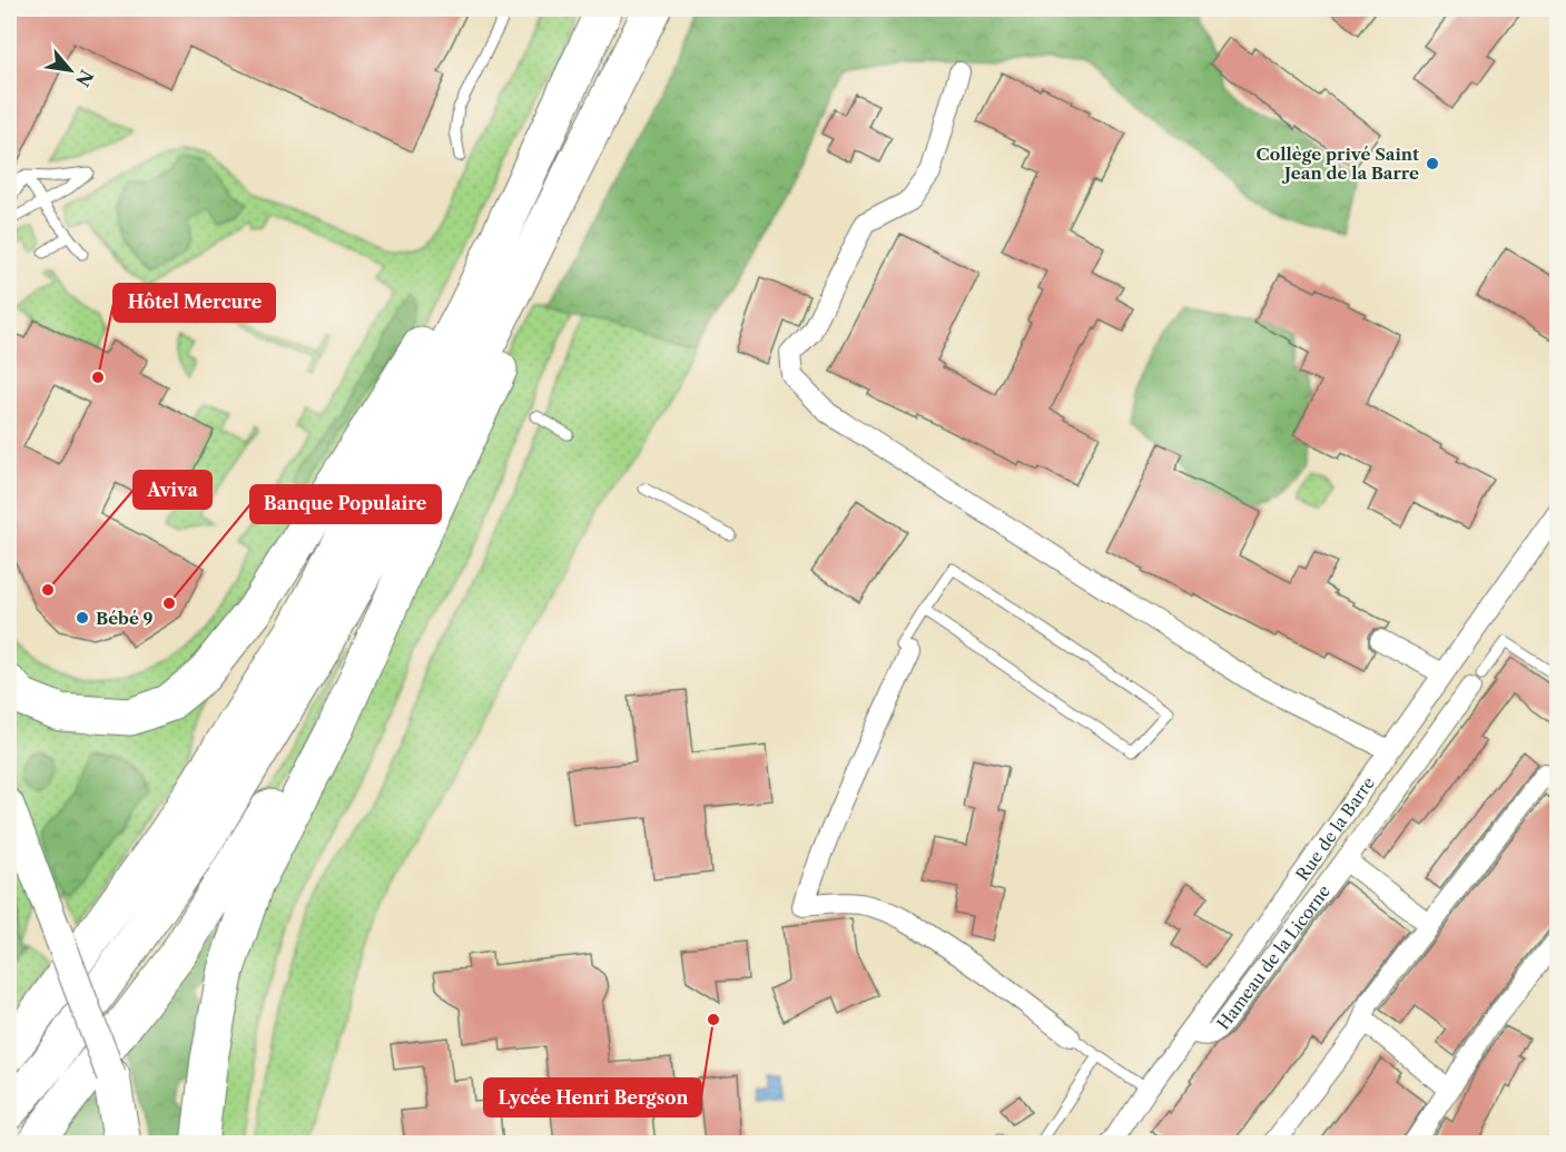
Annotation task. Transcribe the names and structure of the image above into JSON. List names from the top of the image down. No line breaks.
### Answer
{"streets":{"street":["Rue de la Barre","Hameau de la Licorne"]},"crossings":[["Rue de la Barre","Hameau de la Licorne"]],"places":["Collège privé Saint Jean de la Barre","Hôtel Mercure","Aviva","Banque Populaire","Bébé 9","Lycée Henri Bergson"],"north":"bottom right"}
